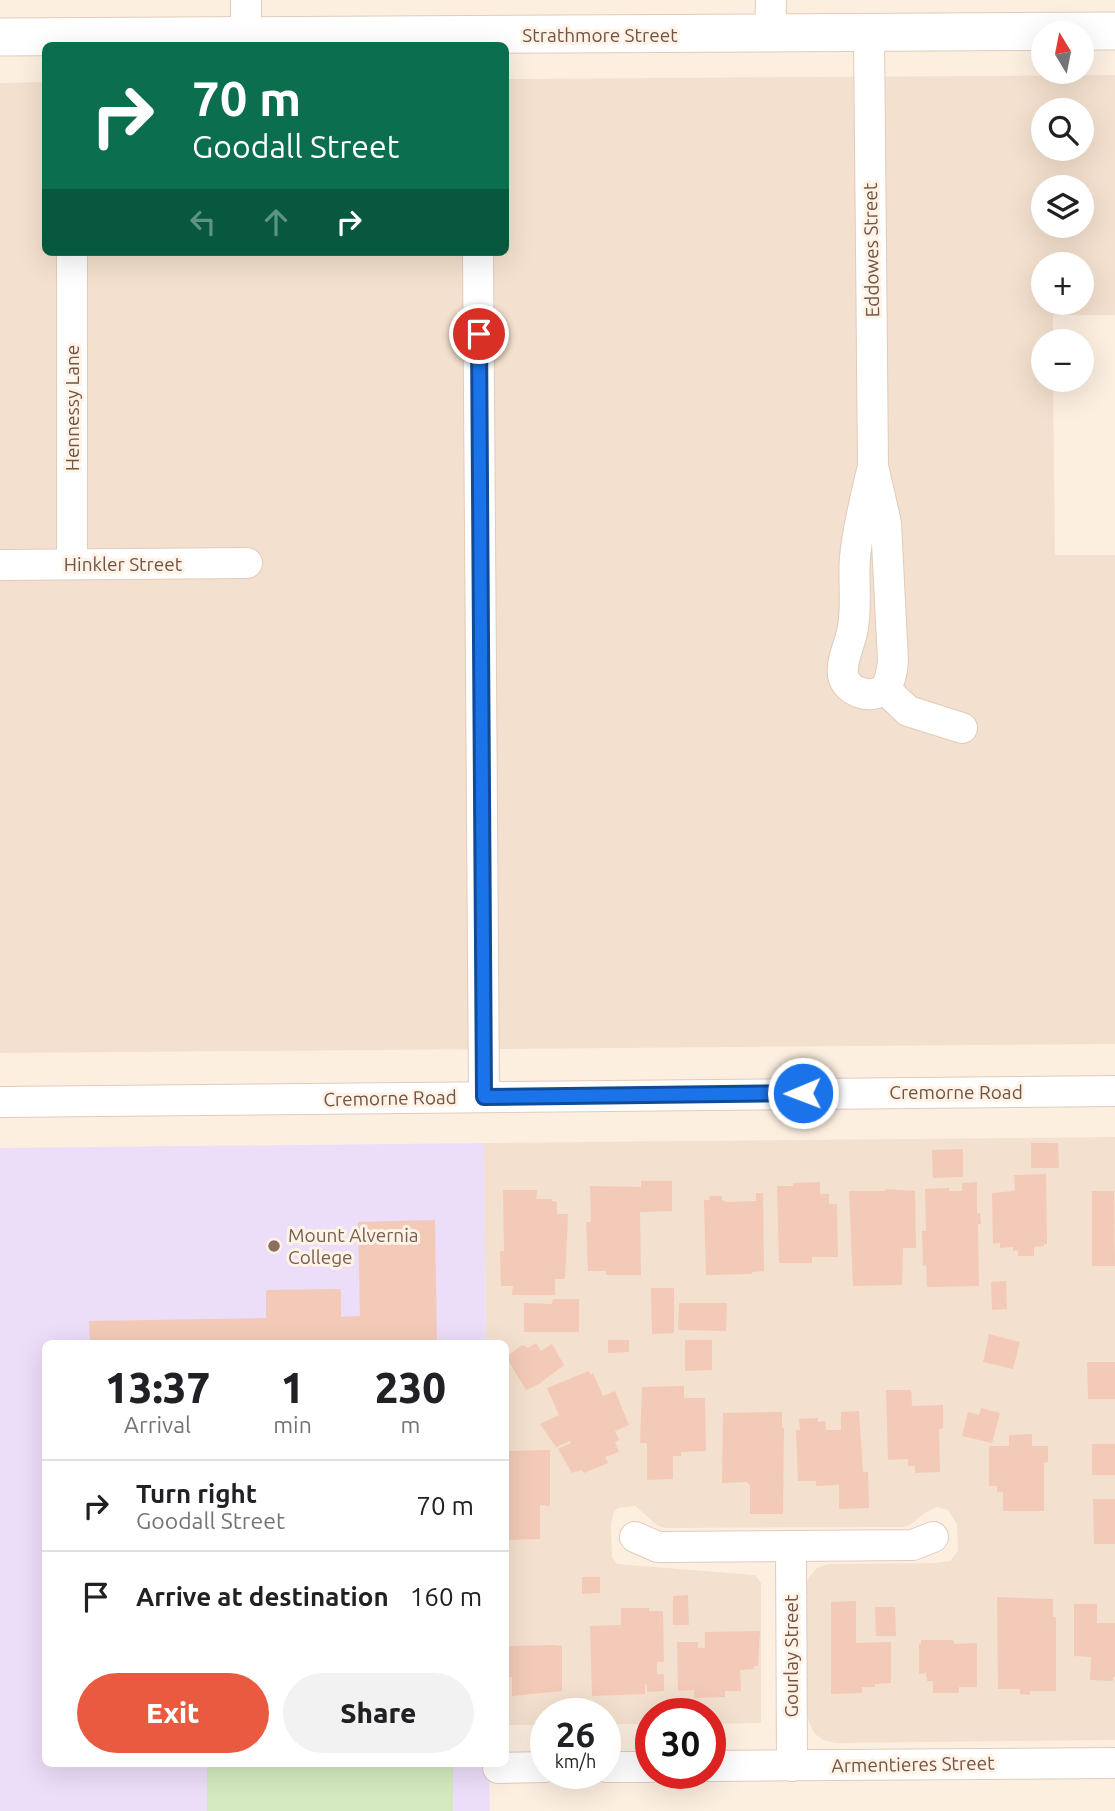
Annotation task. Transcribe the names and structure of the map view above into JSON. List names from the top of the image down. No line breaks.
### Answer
{"streets":{"street":["Strathmore Street","Eddowes Street","Hennessy Lane","Hinkler Street","Cremorne Road","Gourlay Street","Armentieres Street"]},"crossings":[["Strathmore Street","Eddowes Street"],["Hennessy Lane","Hinkler Street"],["Gourlay Street","Armentieres Street"]],"places":["Mount Alvernia College"],"north":"top","page":{"map_buttons":["+","−"],"turn":["70 m","Goodall Street"],"eta":["13:37","Arrival","1","min","230","m"],"list":[{"name":"Turn right","note":"Goodall Street","value":"70 m"},{"name":"Arrive at destination","value":"160 m"}],"buttons":["Exit","Share"],"speed":"26 km/h","limit":"30"}}
